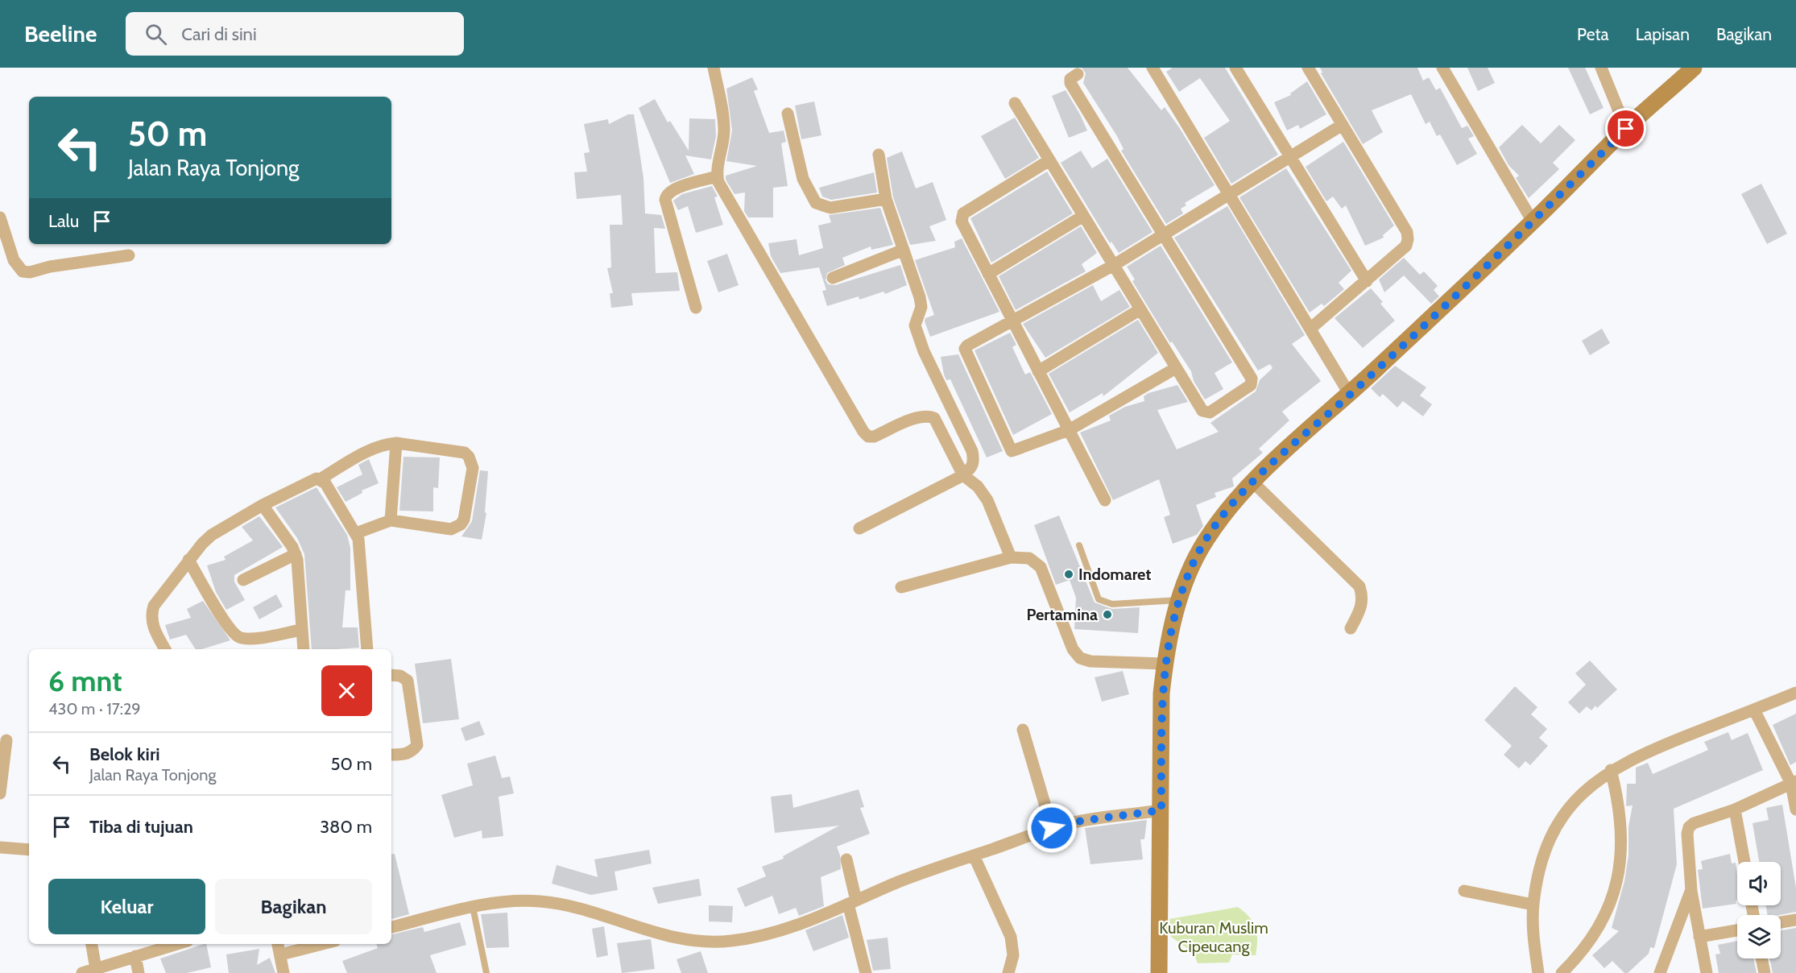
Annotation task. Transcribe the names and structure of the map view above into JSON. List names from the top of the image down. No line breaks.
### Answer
{"parks":["Kuburan Muslim Cipeucang"],"places":["Indomaret","Pertamina"],"page":{"header":"Beeline","search":"Cari di sini","nav":["Peta","Lapisan","Bagikan"],"turn":["50 m","Jalan Raya Tonjong"],"then":"Lalu","heading":["6 mnt","430 m · 17:29"],"list":[{"name":"Belok kiri","note":"Jalan Raya Tonjong","value":"50 m"},{"name":"Tiba di tujuan","value":"380 m"}],"buttons":["Keluar","Bagikan"]}}
